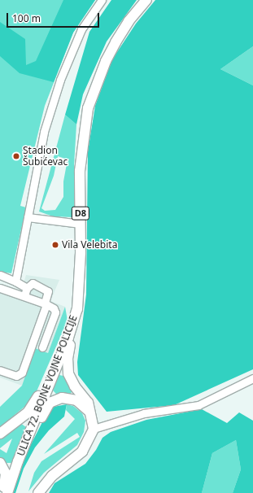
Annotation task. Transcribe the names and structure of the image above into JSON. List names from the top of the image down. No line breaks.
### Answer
{"streets":{"main road":["D8","ULICA 72. BOJNE VOJNE POLICIJE"]},"places":["Stadion Šubićevac","Vila Velebita"],"scale_bar":"100 m"}
